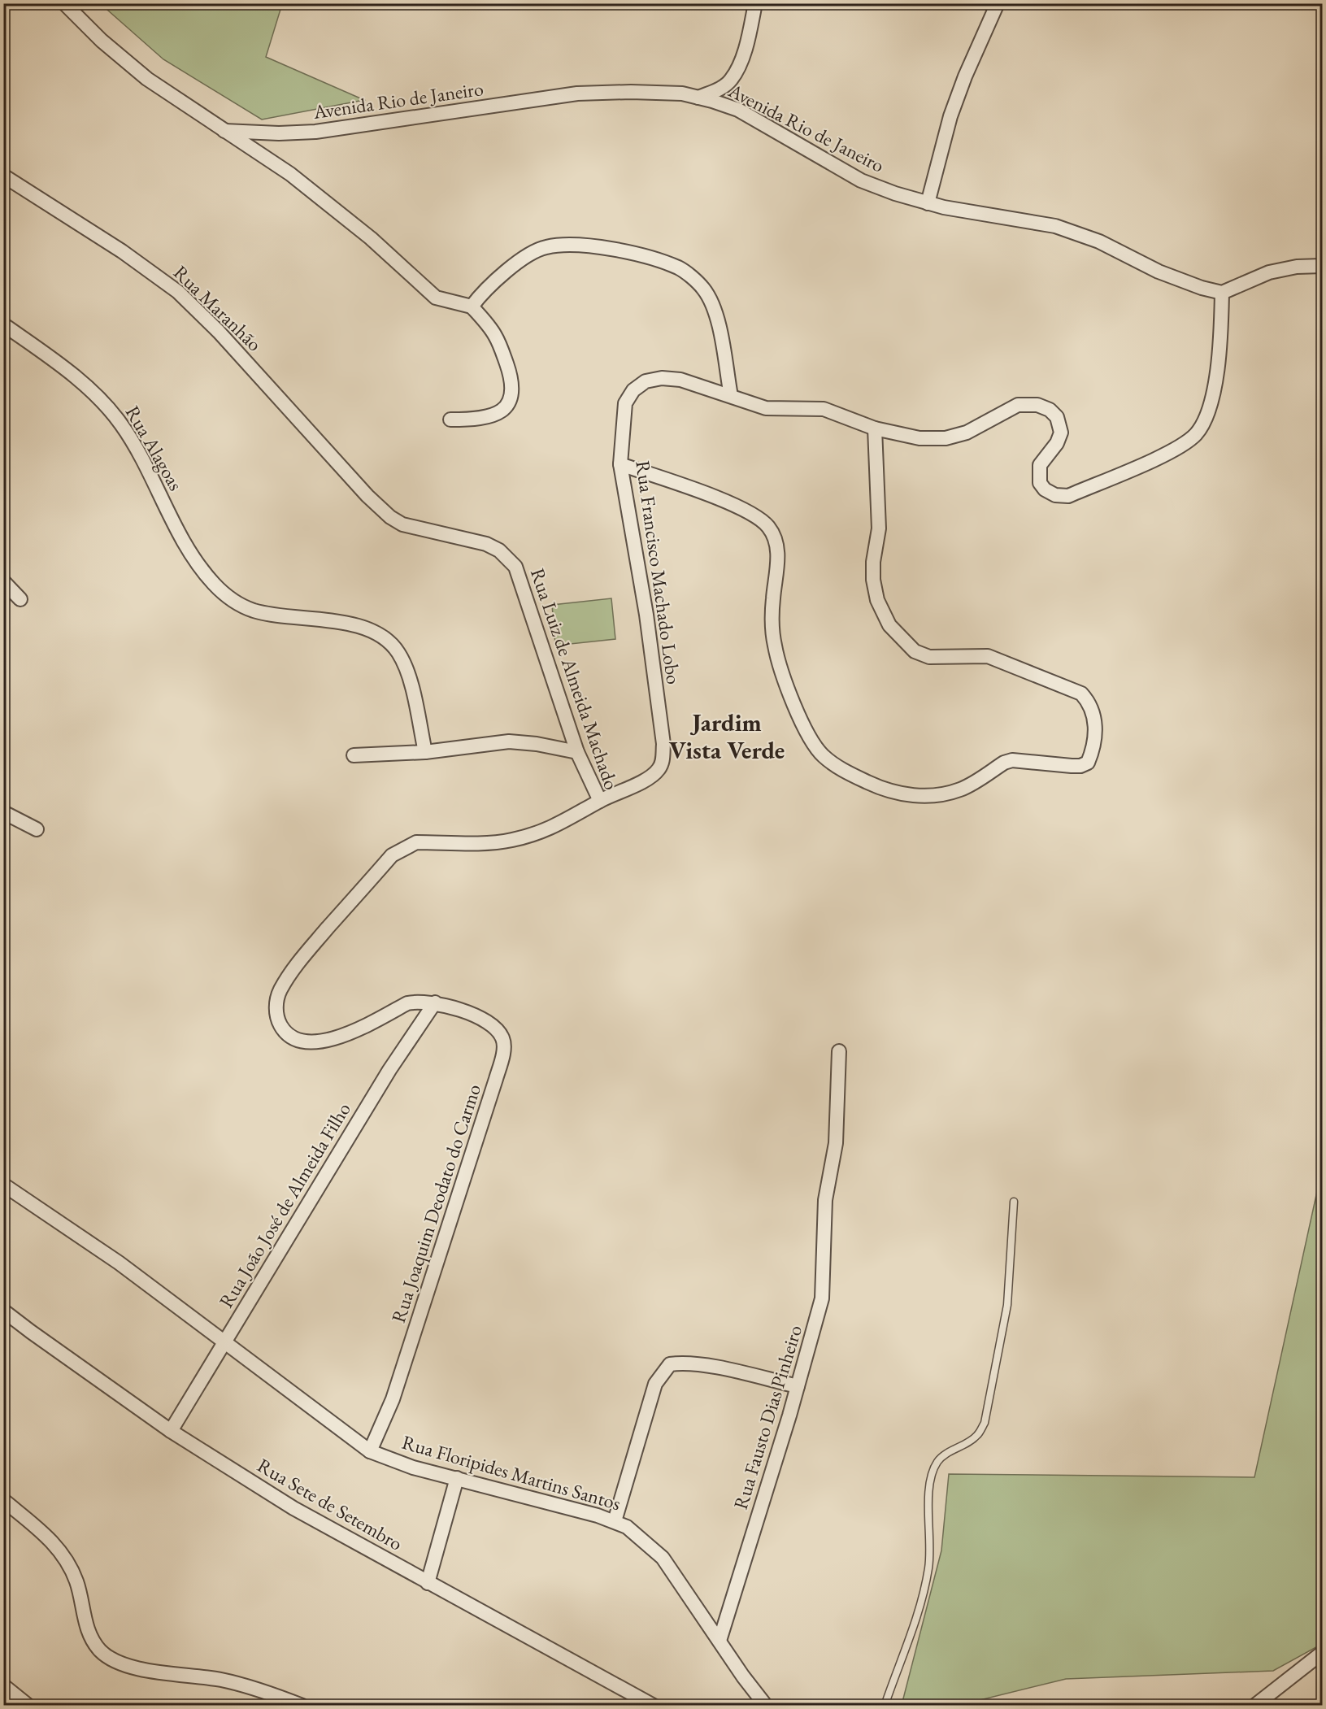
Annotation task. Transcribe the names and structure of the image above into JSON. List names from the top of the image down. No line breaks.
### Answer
{"streets":{"street":["Avenida Rio de Janeiro","Rua Maranhão","Rua Alagoas","Rua Francisco Machado Lobo","Rua Luiz de Almeida Machado","Rua Joaquim Deodato do Carmo","Rua João José de Almeida Filho","Rua Fausto Dias Pinheiro","Rua Floripides Martins Santos","Rua Sete de Setembro"]},"crossings":[["Avenida Rio de Janeiro","Rua Francisco Machado Lobo"],["Rua Maranhão","Rua Luiz de Almeida Machado"],["Rua Francisco Machado Lobo","Rua Luiz de Almeida Machado"],["Rua Luiz de Almeida Machado","Rua Joaquim Deodato do Carmo"],["Rua Luiz de Almeida Machado","Rua João José de Almeida Filho"],["Rua Joaquim Deodato do Carmo","Rua João José de Almeida Filho"],["Rua Joaquim Deodato do Carmo","Rua Floripides Martins Santos"],["Rua João José de Almeida Filho","Rua Floripides Martins Santos"],["Rua João José de Almeida Filho","Rua Sete de Setembro"],["Rua Fausto Dias Pinheiro","Rua Floripides Martins Santos"]],"districts":["Jardim Vista Verde"]}
